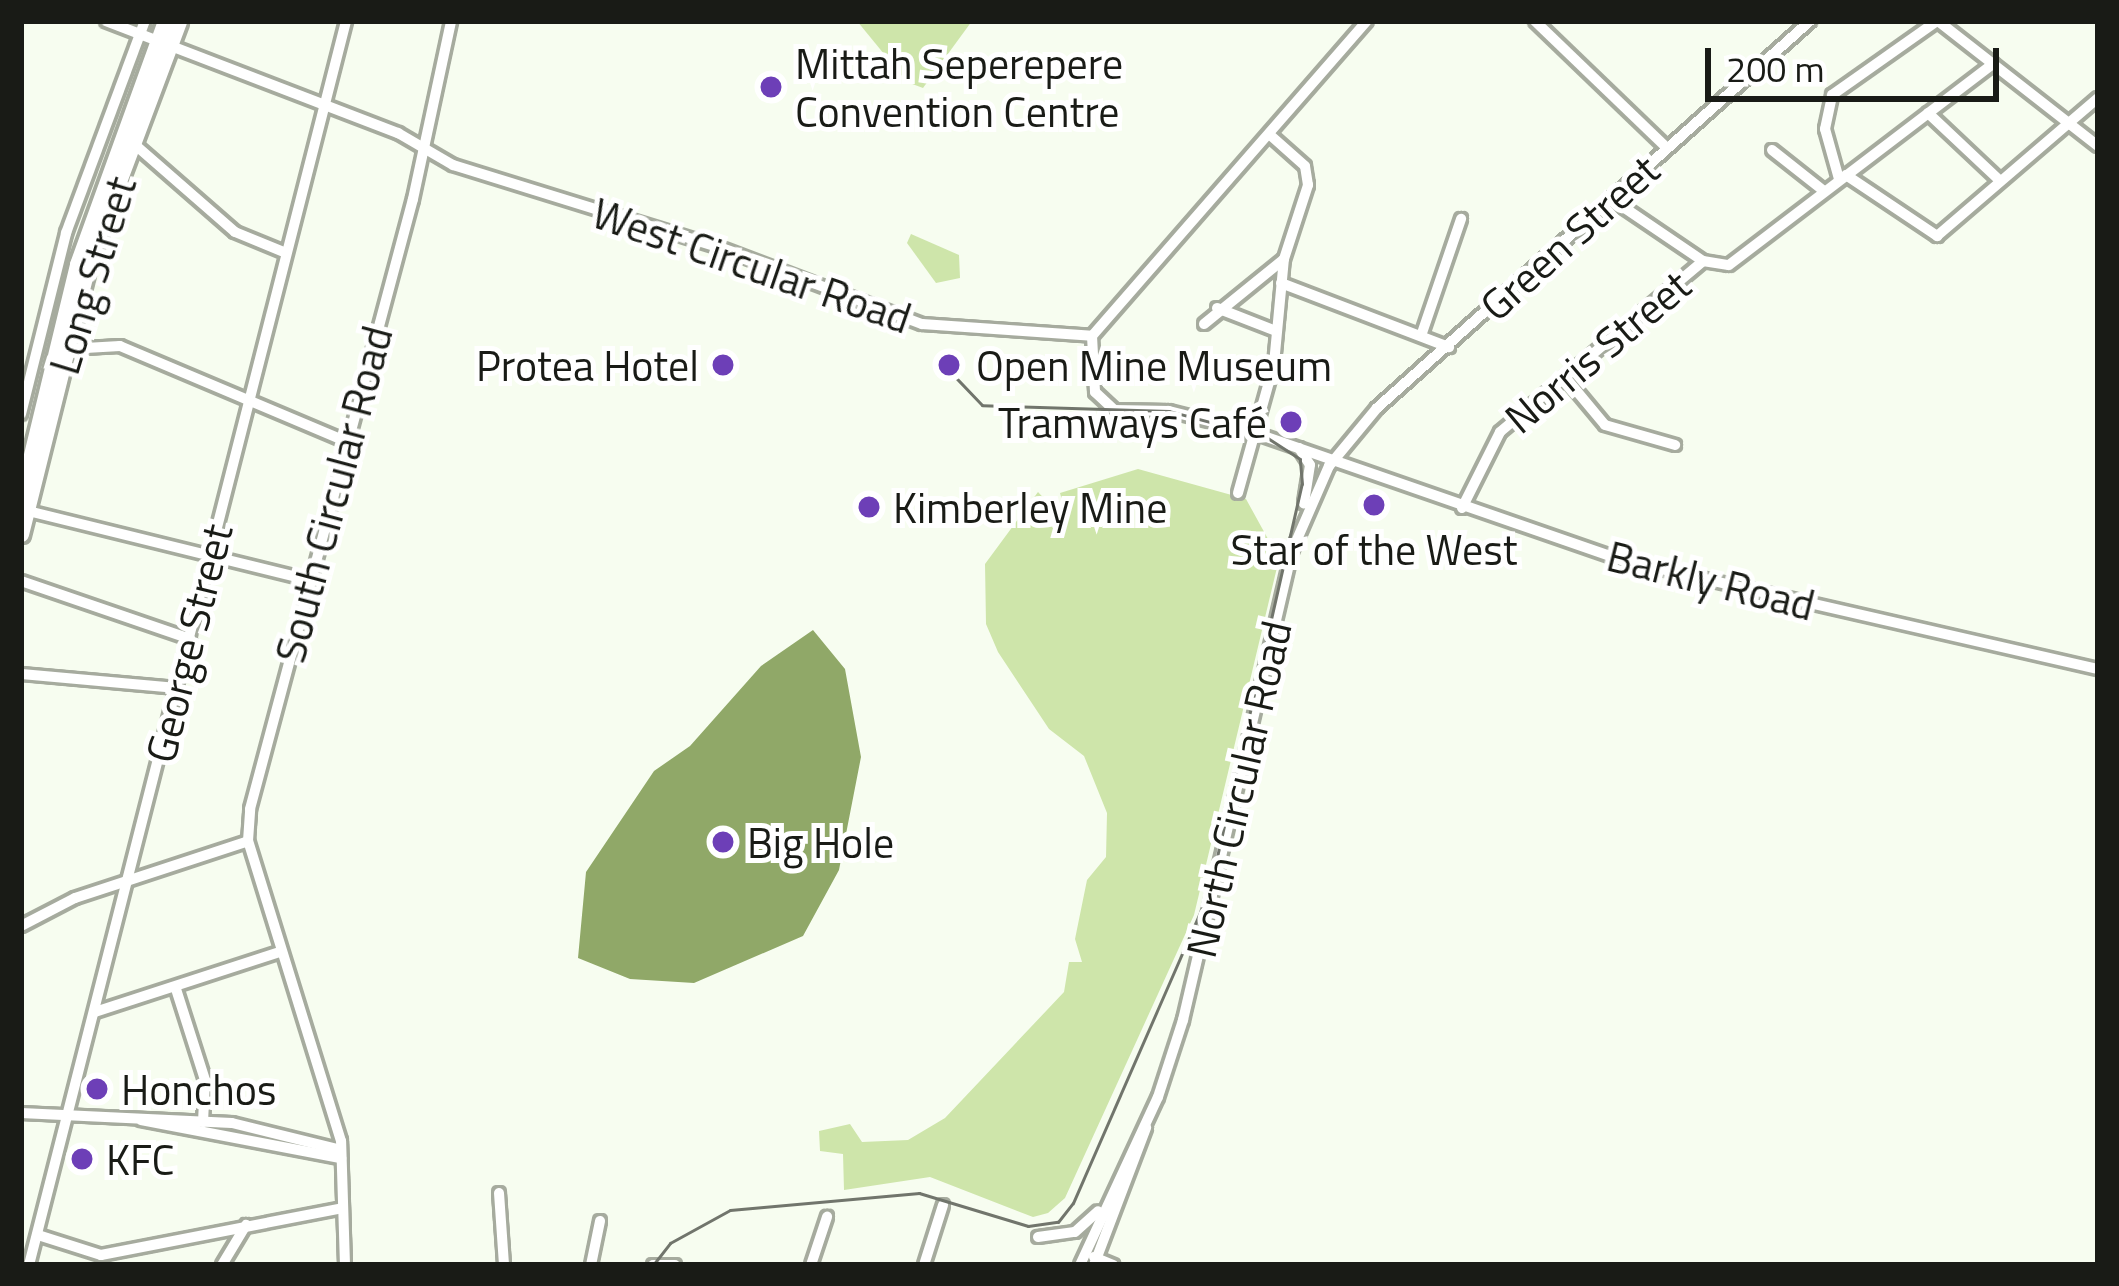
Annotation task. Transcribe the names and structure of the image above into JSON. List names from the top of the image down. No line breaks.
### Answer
{"streets":{"highway":["Long Street"],"street":["Green Street","West Circular Road","Norris Street","South Circular Road","Barkly Road","George Street","North Circular Road"]},"crossings":[["Green Street","Barkly Road"],["Green Street","North Circular Road"],["West Circular Road","Long Street"],["West Circular Road","South Circular Road"],["West Circular Road","Barkly Road"],["West Circular Road","George Street"],["Norris Street","Barkly Road"],["Barkly Road","North Circular Road"]],"places":["Mittah Seperepere Convention Centre","Protea Hotel","Open Mine Museum","Tramways Café","Star of the West","Kimberley Mine","Big Hole","Honchos","KFC"],"scale_bar":"200 m"}
